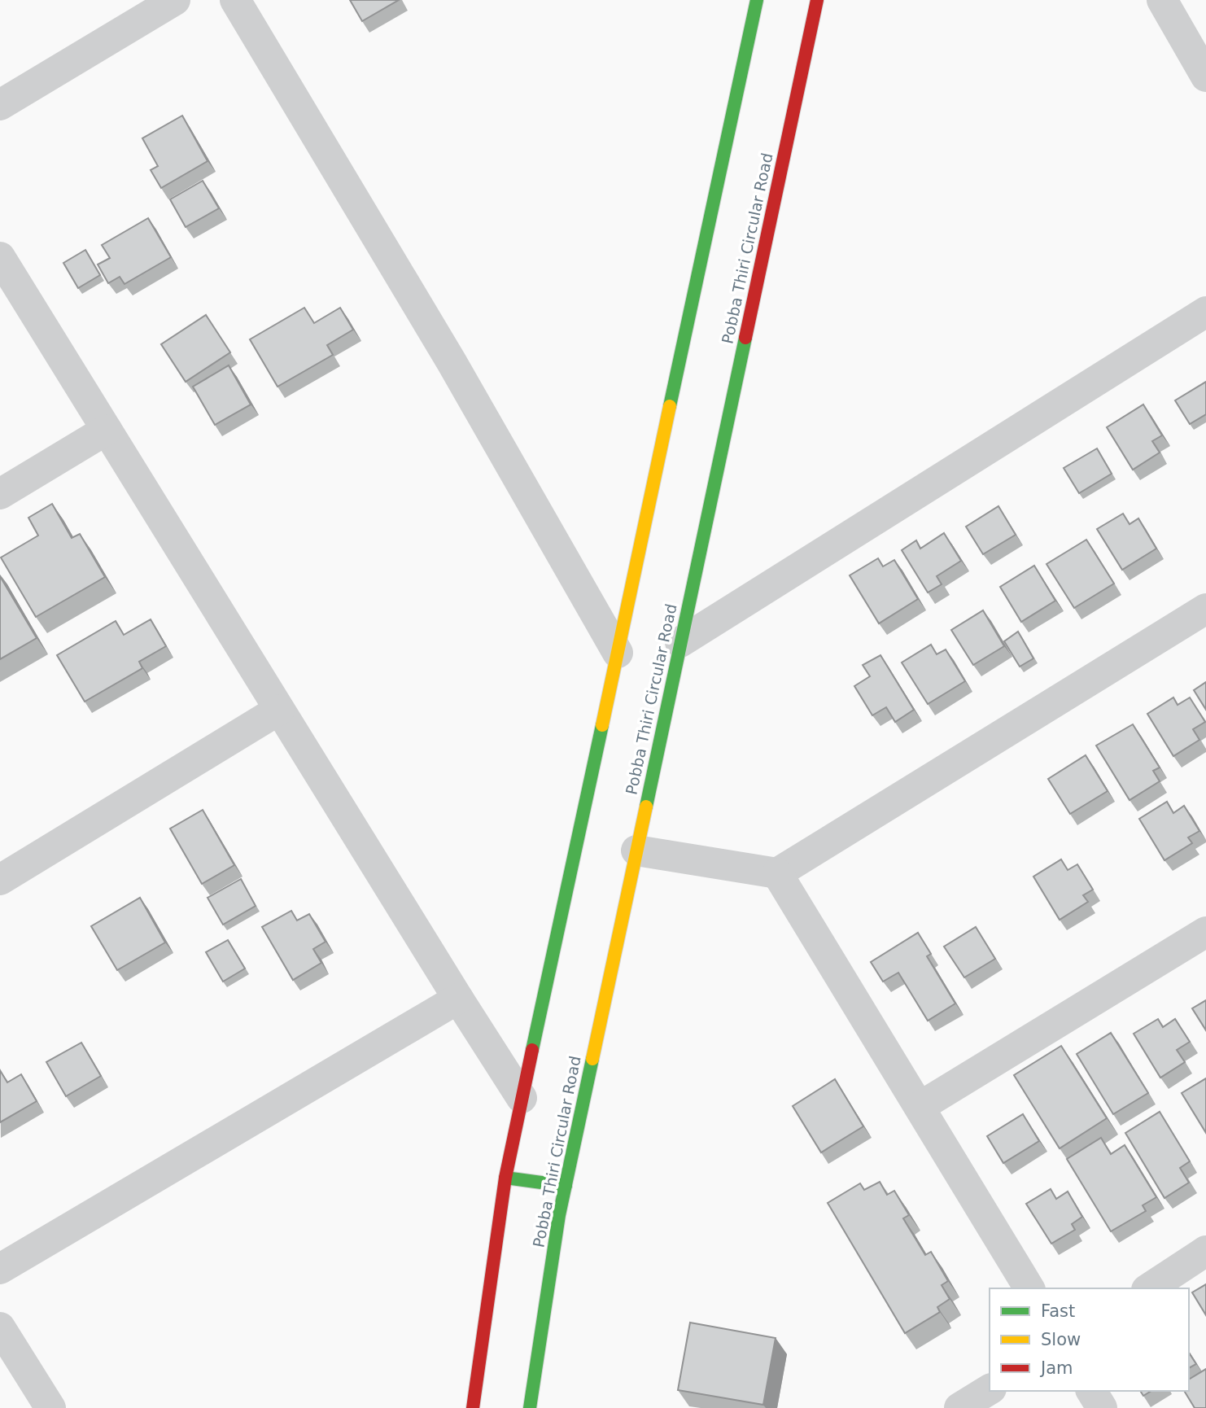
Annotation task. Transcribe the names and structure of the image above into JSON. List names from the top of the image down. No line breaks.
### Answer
{"streets":{"main road":["Pobba Thiri Circular Road"]},"legend":["Fast","Slow","Jam"]}
